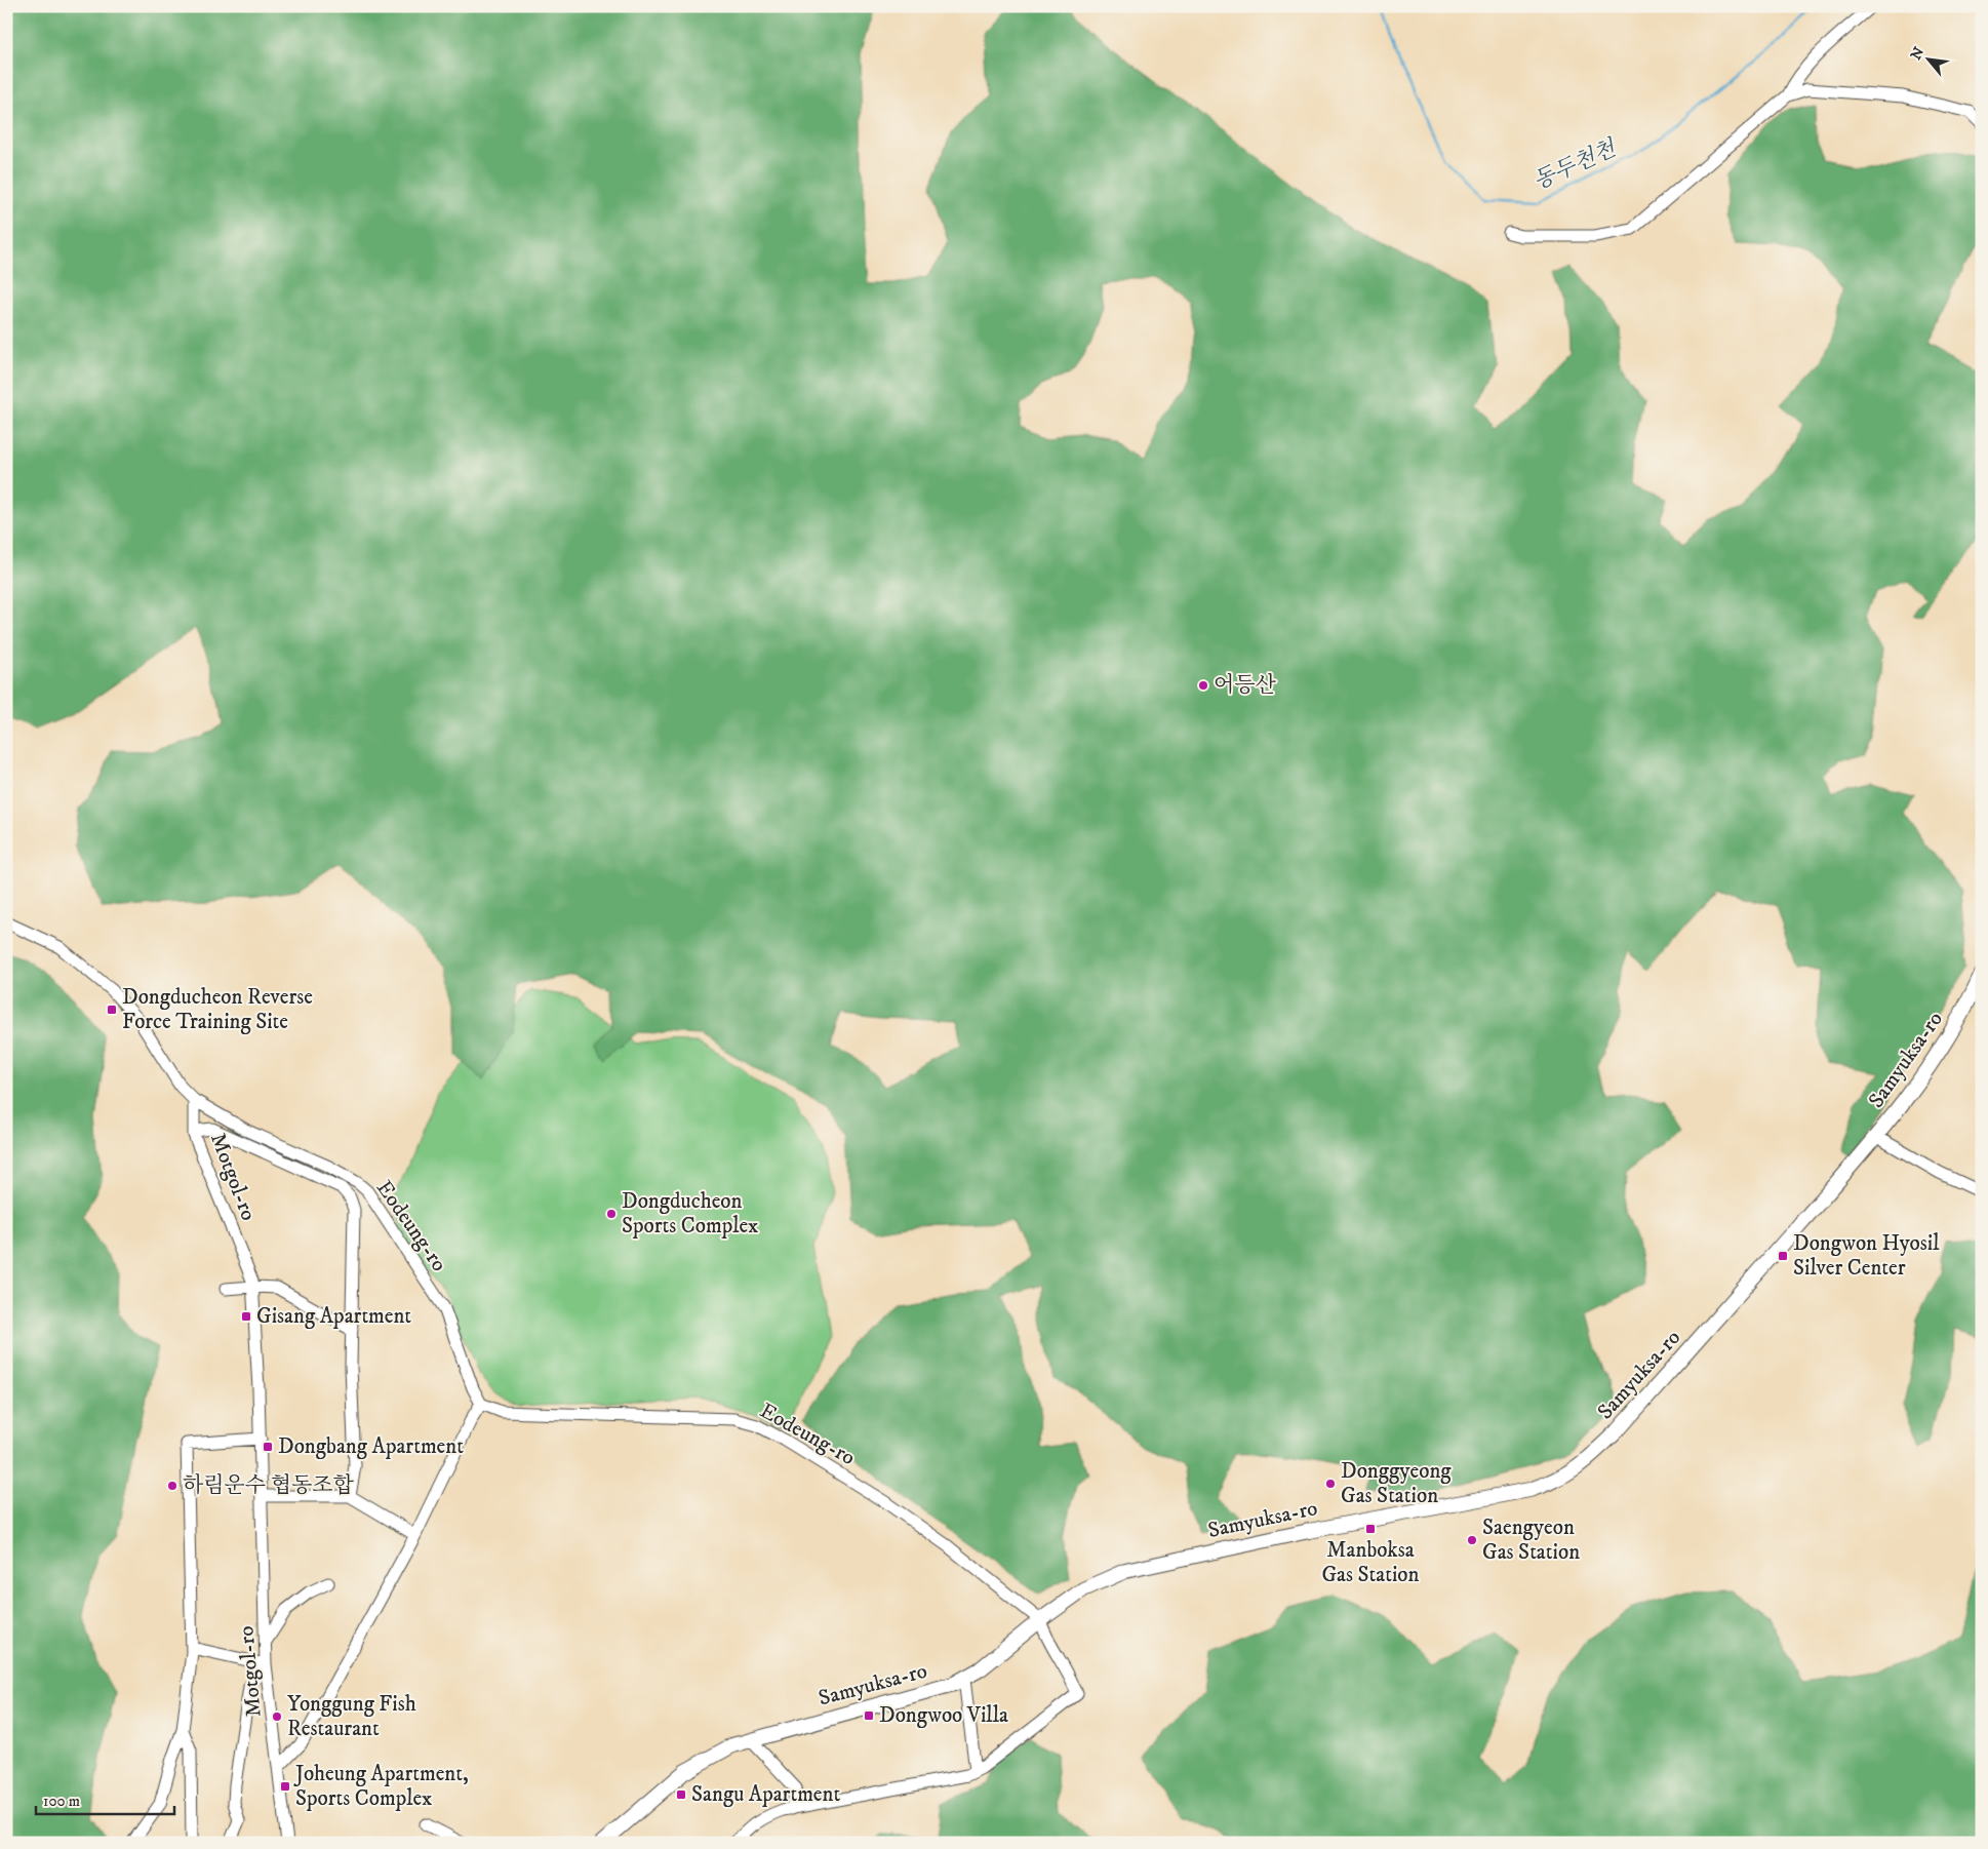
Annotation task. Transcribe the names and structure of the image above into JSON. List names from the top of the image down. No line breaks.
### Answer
{"streets":{"main road":["Samyuksa-ro"],"street":["Motgol-ro","Eodeung-ro"]},"crossings":[["Samyuksa-ro","Eodeung-ro"],["Motgol-ro","Eodeung-ro"]],"water":["동두천천"],"places":{"other":["어등산","Dongducheon Sports Complex","Donggyeong Gas Station","하림운수 협동조합","Saengyeon Gas Station","Yonggung Fish Restaurant"],"transit":["Dongducheon Reverse Force Training Site","Dongwon Hyosil Silver Center","Gisang Apartment","Dongbang Apartment","Manboksa Gas Station","Dongwoo Villa","Joheung Apartment, Sports Complex","Sangu Apartment"]},"scale_bar":"100 m","north":"top left"}
